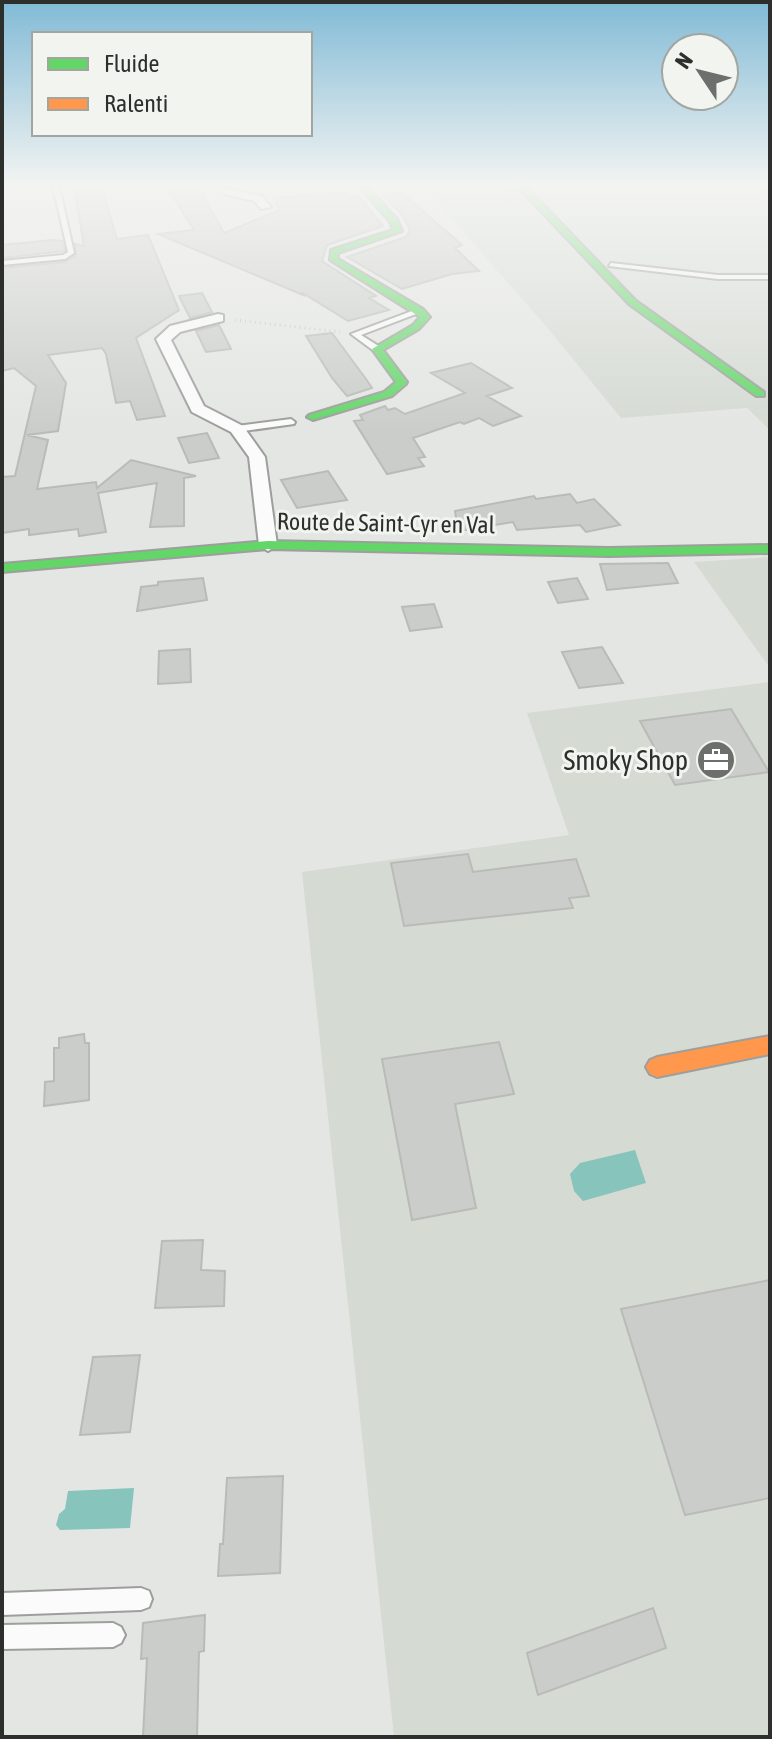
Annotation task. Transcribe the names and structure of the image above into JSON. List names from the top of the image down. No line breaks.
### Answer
{"streets":{"street":["Route de Saint-Cyr en Val"]},"places":{"office":["Smoky Shop"]},"legend":["Fluide","Ralenti"],"north":"top left"}
